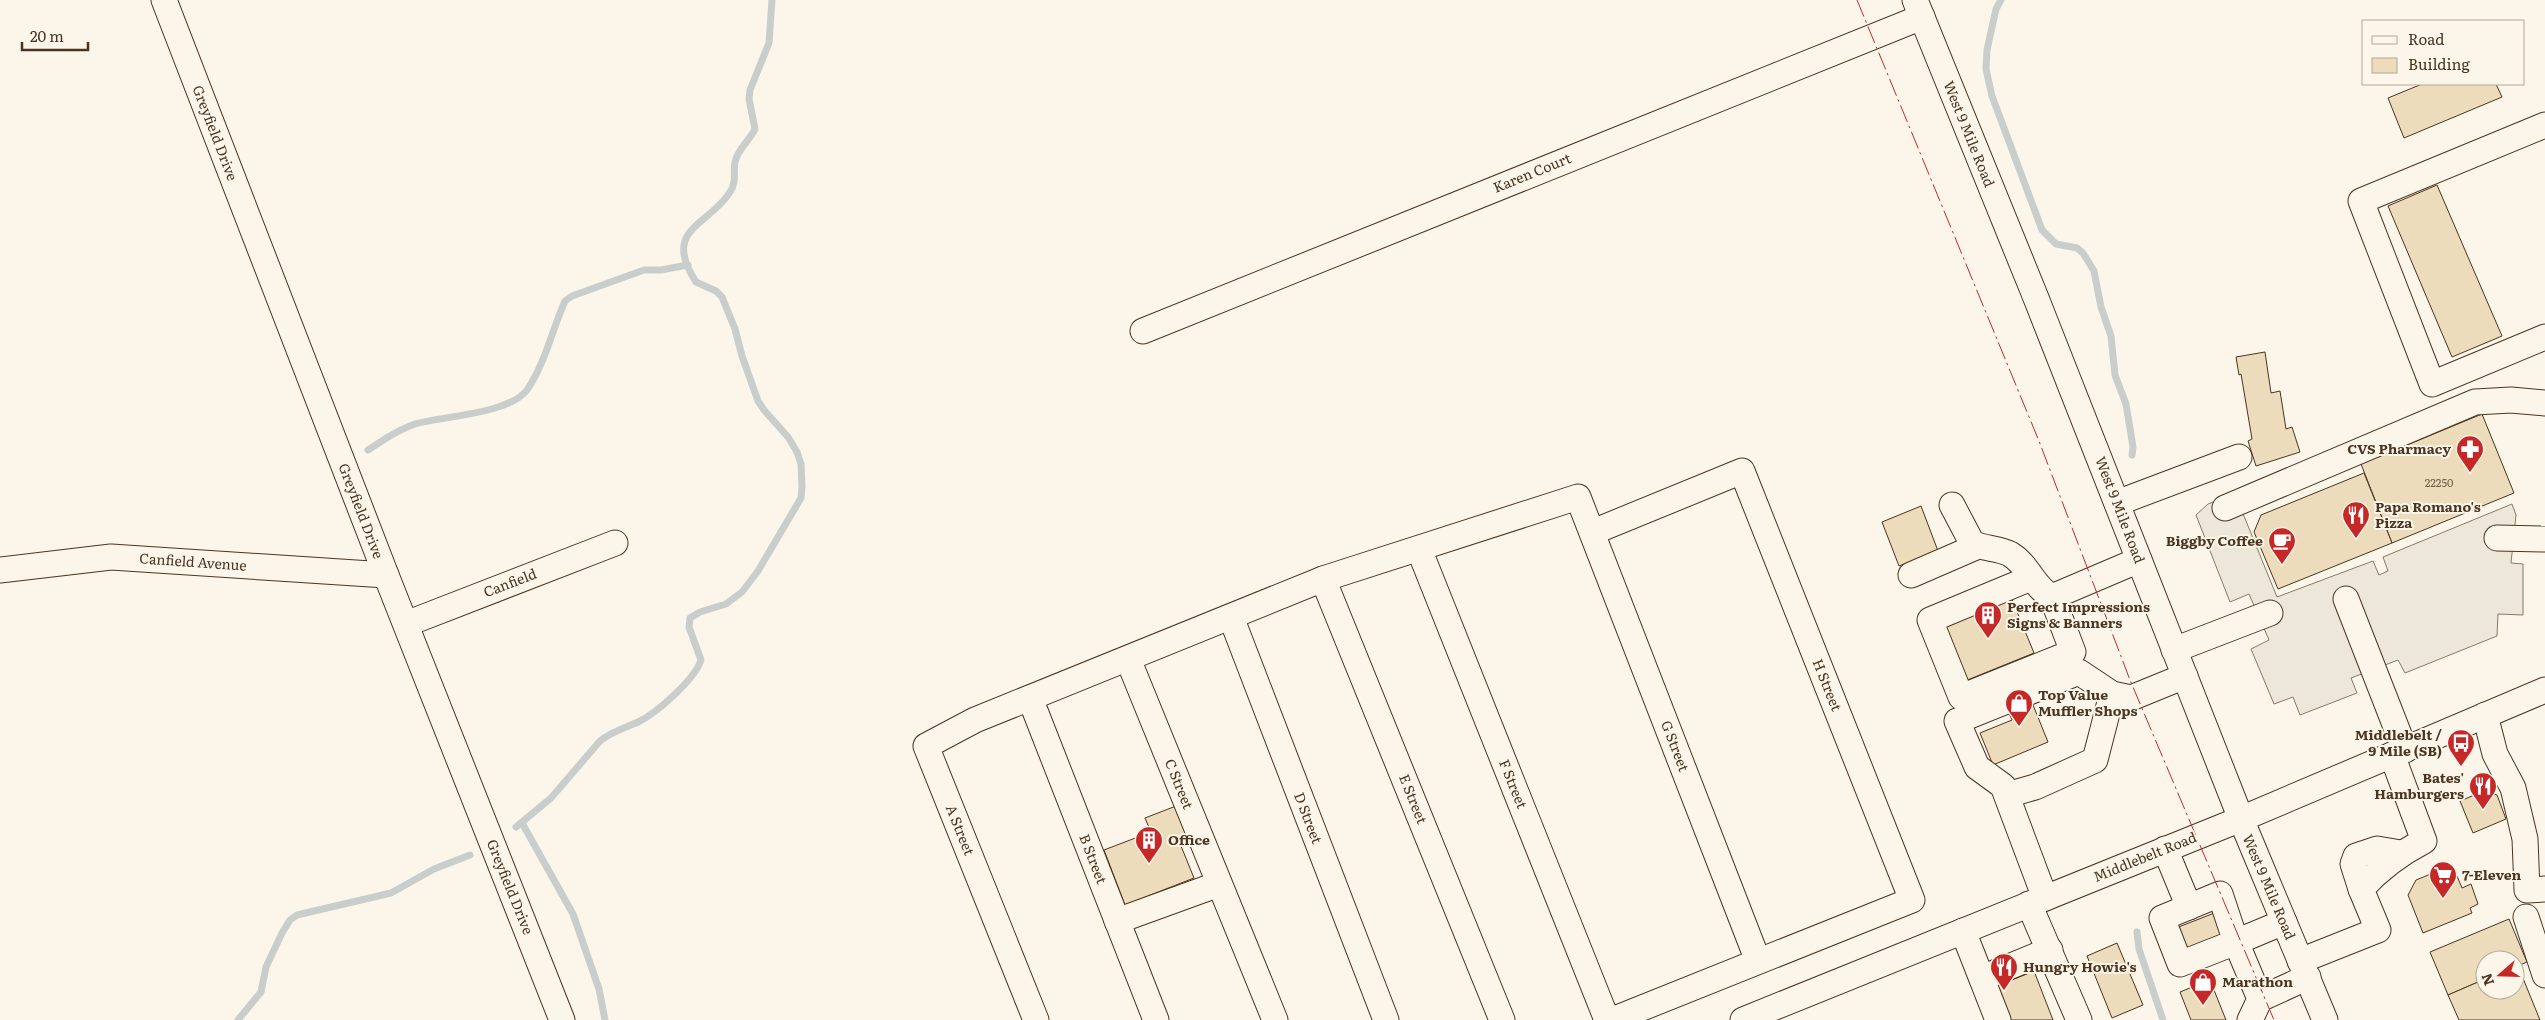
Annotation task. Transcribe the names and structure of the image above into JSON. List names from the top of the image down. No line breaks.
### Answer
{"streets":{"street":["Greyfield Drive","West 9 Mile Road","Karen Court","Canfield Avenue","Canfield","H Street","G Street","C Street","F Street","E Street","D Street","A Street","Middlebelt Road","B Street"]},"crossings":[["Greyfield Drive","Canfield Avenue"],["Greyfield Drive","Canfield"],["West 9 Mile Road","Karen Court"],["West 9 Mile Road","Middlebelt Road"],["H Street","G Street"],["G Street","F Street"],["A Street","B Street"]],"places":{"pharmacy":["CVS Pharmacy"],"restaurant":["Papa Romano's Pizza","Bates' Hamburgers","Hungry Howie's"],"cafe":["Biggby Coffee"],"building":["Perfect Impressions Signs & Banners","Office"],"shop":["Top Value Muffler Shops","Marathon"],"bus stop":["Middlebelt / 9 Mile (SB)"],"supermarket":["7-Eleven"]},"house_numbers":["22250"],"legend":["Road","Building"],"scale_bar":"20 m","north":"left"}
